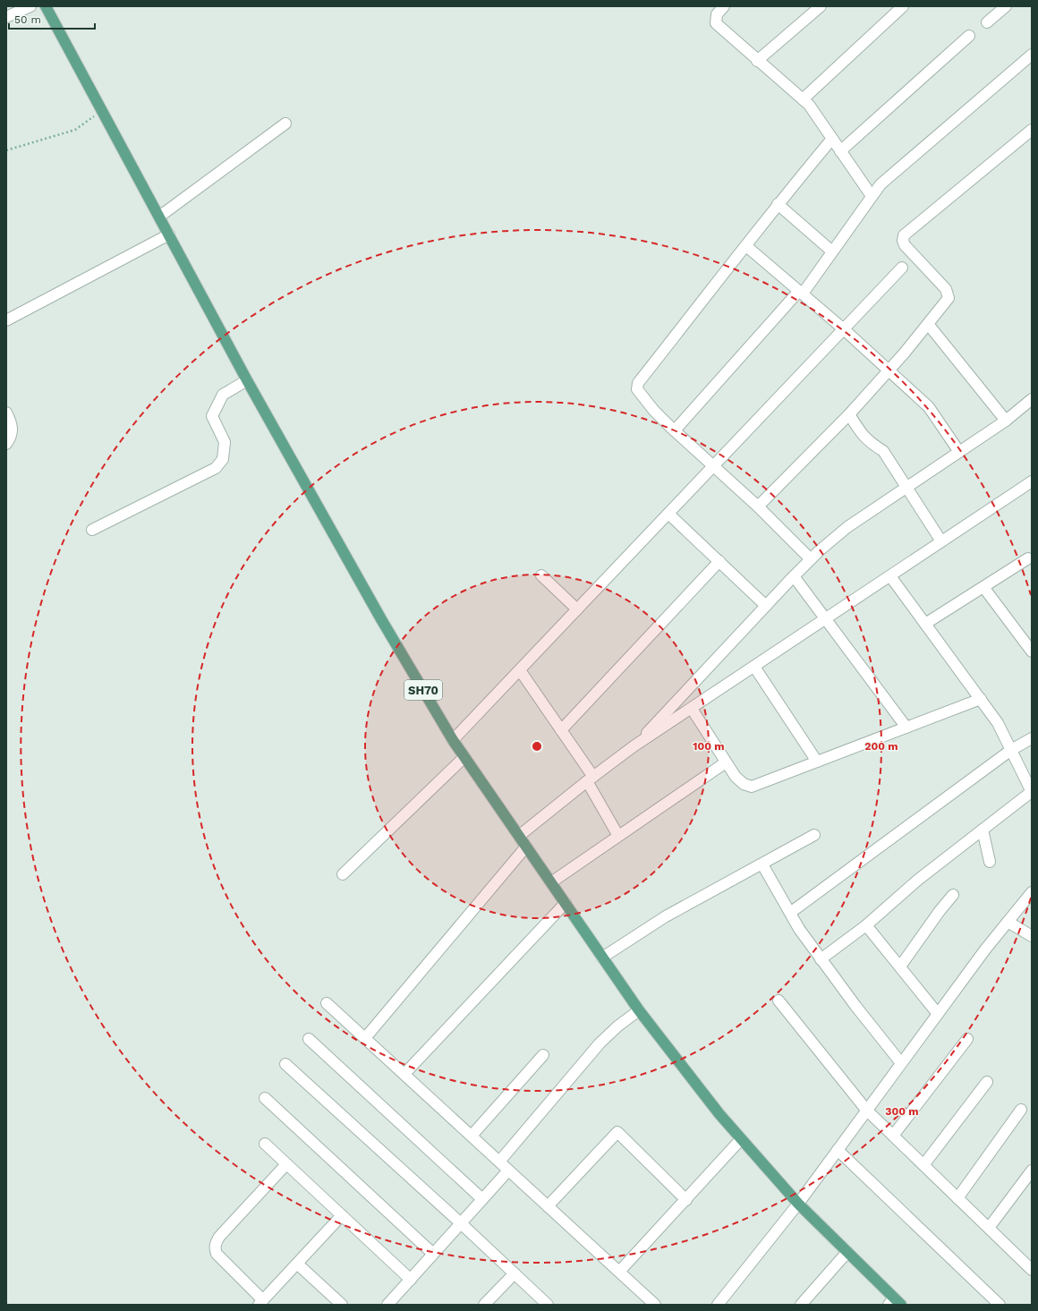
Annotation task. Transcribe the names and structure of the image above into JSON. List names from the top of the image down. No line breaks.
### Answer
{"streets":{"main road":["SH70"]},"scale_bar":"50 m","rings":["100 m","200 m","300 m"]}
